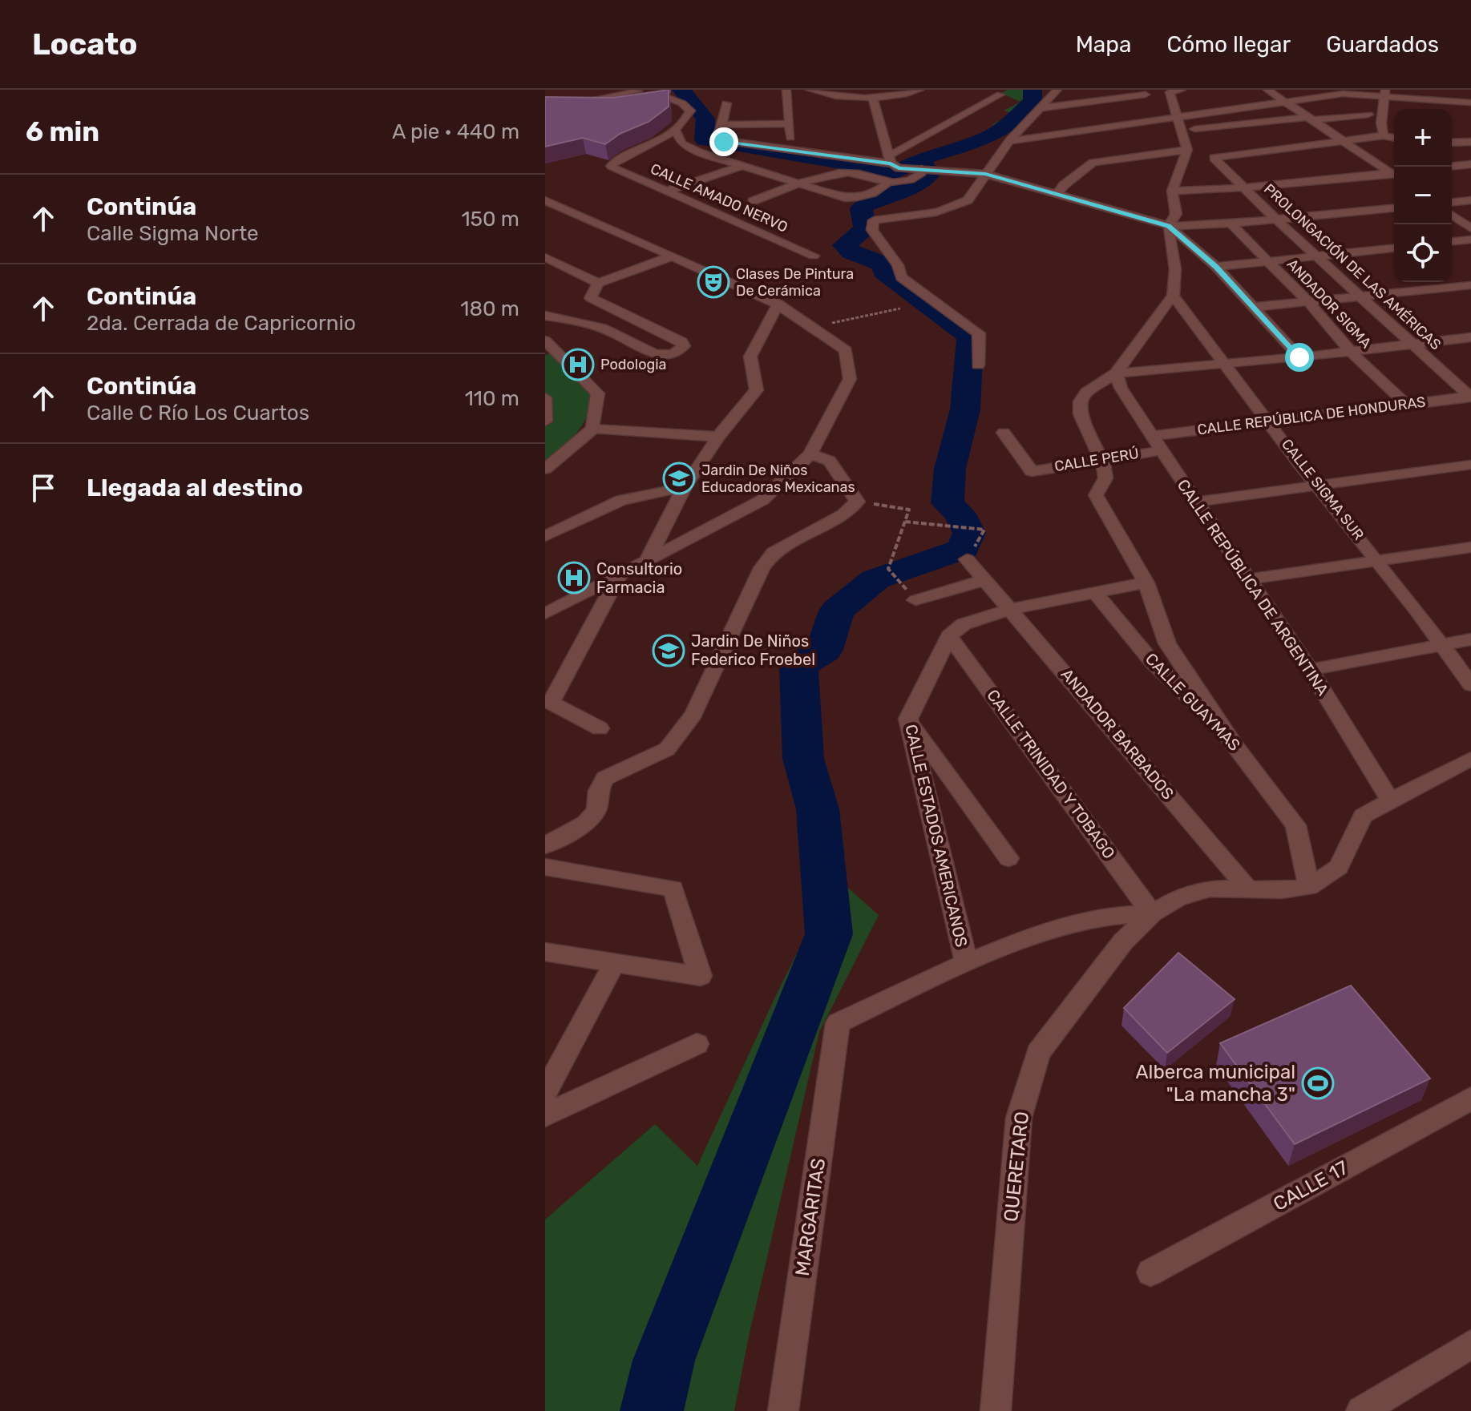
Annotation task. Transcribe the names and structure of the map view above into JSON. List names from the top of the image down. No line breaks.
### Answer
{"streets":{"street":["CALLE AMADO NERVO","PROLONGACIÓN DE LAS AMÉRICAS","ANDADOR SIGMA","CALLE REPÚBLICA DE HONDURAS","CALLE PERÚ","CALLE SIGMA SUR","CALLE REPÚBLICA DE ARGENTINA","CALLE GUAYMAS","ANDADOR BARBADOS","CALLE TRINIDAD Y TOBAGO","CALLE ESTADOS AMERICANOS","QUERETARO","CALLE 17","MARGARITAS"]},"crossings":[["PROLONGACIÓN DE LAS AMÉRICAS","CALLE REPÚBLICA DE HONDURAS"],["ANDADOR SIGMA","CALLE REPÚBLICA DE HONDURAS"],["CALLE REPÚBLICA DE HONDURAS","CALLE SIGMA SUR"],["CALLE REPÚBLICA DE HONDURAS","CALLE REPÚBLICA DE ARGENTINA"],["CALLE PERÚ","CALLE REPÚBLICA DE ARGENTINA"],["CALLE GUAYMAS","QUERETARO"],["ANDADOR BARBADOS","QUERETARO"],["CALLE TRINIDAD Y TOBAGO","CALLE ESTADOS AMERICANOS"],["CALLE TRINIDAD Y TOBAGO","QUERETARO"],["CALLE ESTADOS AMERICANOS","MARGARITAS"]],"places":{"theatre":["Clases De Pintura De Cerámica"],"hospital":["Podologia","Consultorio Farmacia"],"school or university":["Jardin De Niños Educadoras Mexicanas","Jardin De Niños Federico Froebel"],"sports":["Alberca municipal \"La mancha 3\""]},"page":{"header":"Locato","nav":["Mapa","Cómo llegar","Guardados"],"heading":["6 min","A pie · 440 m"],"map_buttons":["+","−"],"list":[["Continúa","Calle Sigma Norte","150 m"],["Continúa","2da. Cerrada de Capricornio","180 m"],["Continúa","Calle C Río Los Cuartos","110 m"],"Llegada al destino"]}}
